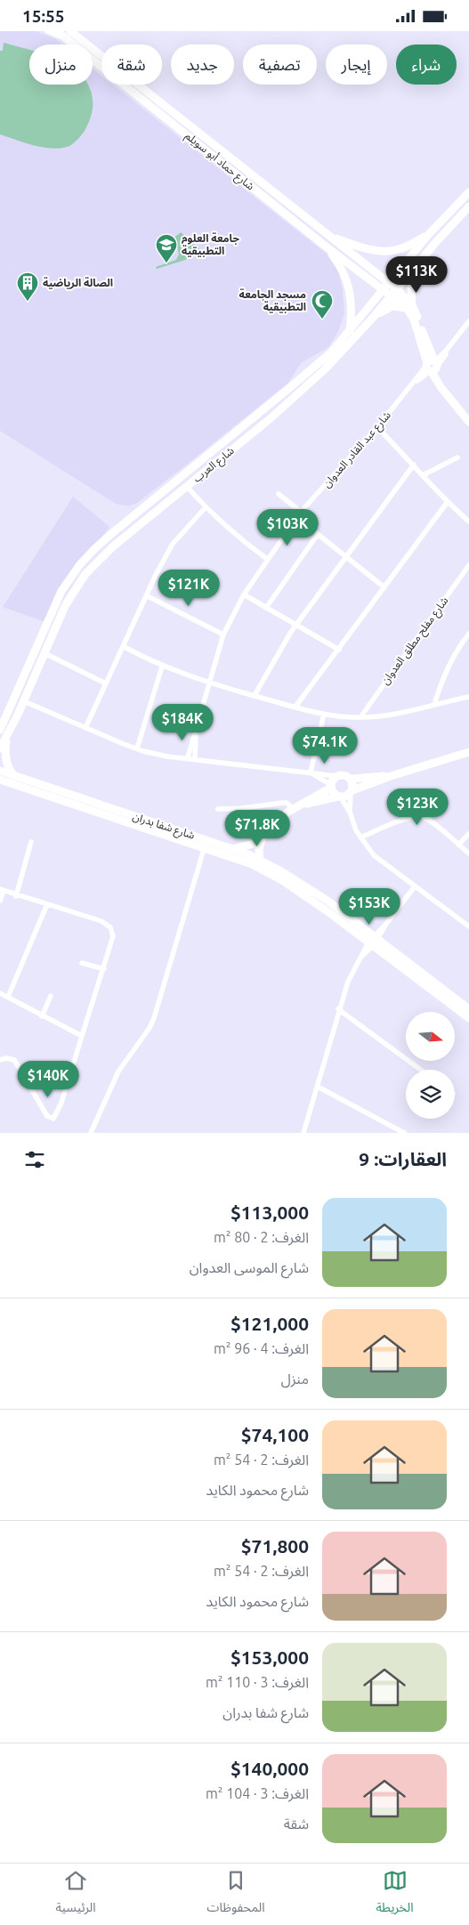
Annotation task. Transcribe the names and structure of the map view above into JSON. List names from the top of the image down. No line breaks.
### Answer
{"streets":{"main road":["شارع حماد أبو سويلم","شارع العرب","شارع شفا بدران"],"street":["شارع عبد القادر العدوان","شارع مفلح مطلق العدوان"]},"crossings":[["شارع حماد أبو سويلم","شارع العرب"]],"places":{"school or university":["جامعة العلوم التطبيقية"],"building":["الصالة الرياضية"],"mosque":["مسجد الجامعة التطبيقية"]},"north":"right","page":{"status":"15:55","chip":["شراء","إيجار","تصفية","جديد","شقة","منزل"],"price":["$113K","$103K","$121K","$184K","$74.1K","$123K","$71.8K","$153K","$140K"],"heading":"العقارات: 9","list":[{"name":"$113,000","note":"الغرف: 2 · 80 m² · شارع الموسى العدوان"},{"name":"$121,000","note":"الغرف: 4 · 96 m² · منزل"},{"name":"$74,100","note":"الغرف: 2 · 54 m² · شارع محمود الكايد"},{"name":"$71,800","note":"الغرف: 2 · 54 m² · شارع محمود الكايد"},{"name":"$153,000","note":"الغرف: 3 · 110 m² · شارع شفا بدران"},{"name":"$140,000","note":"الغرف: 3 · 104 m² · شقة"}],"tabs":["الخريطة","المحفوظات","الرئيسية"]}}
